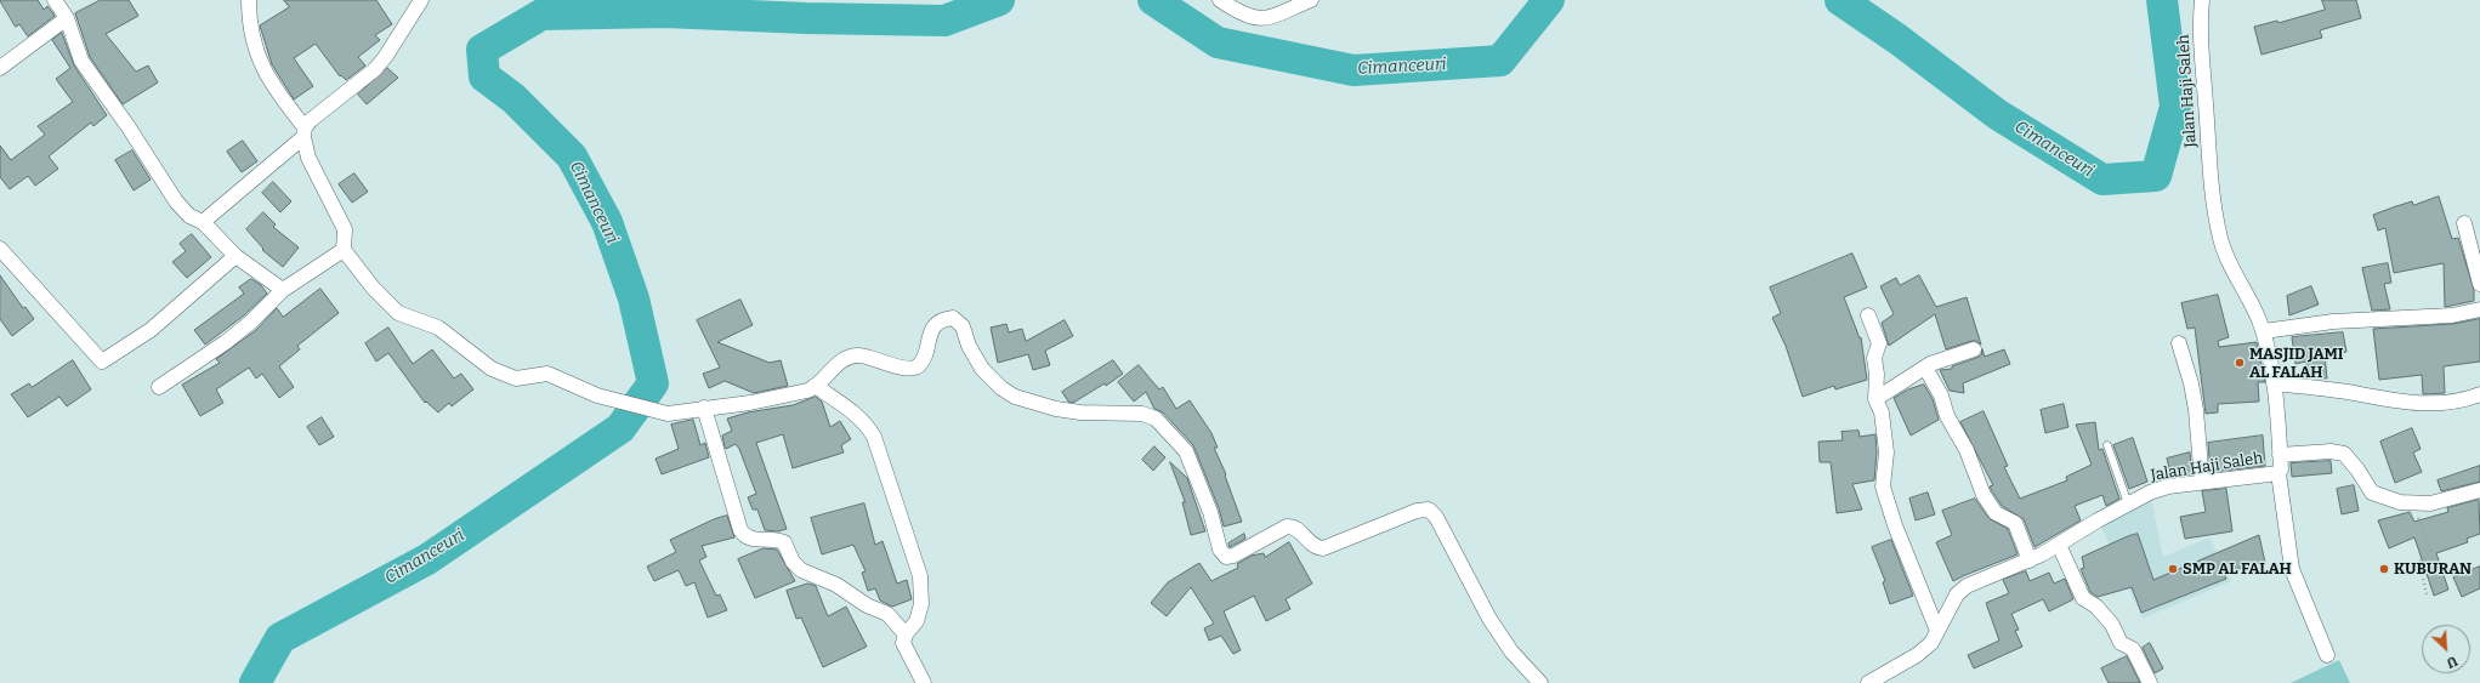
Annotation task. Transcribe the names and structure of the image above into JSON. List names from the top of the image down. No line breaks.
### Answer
{"streets":{"street":["Jalan Haji Saleh"]},"water":["Cimanceuri"],"places":["MASJID JAMI AL FALAH","SMP AL FALAH","KUBURAN"],"north":"bottom right"}
